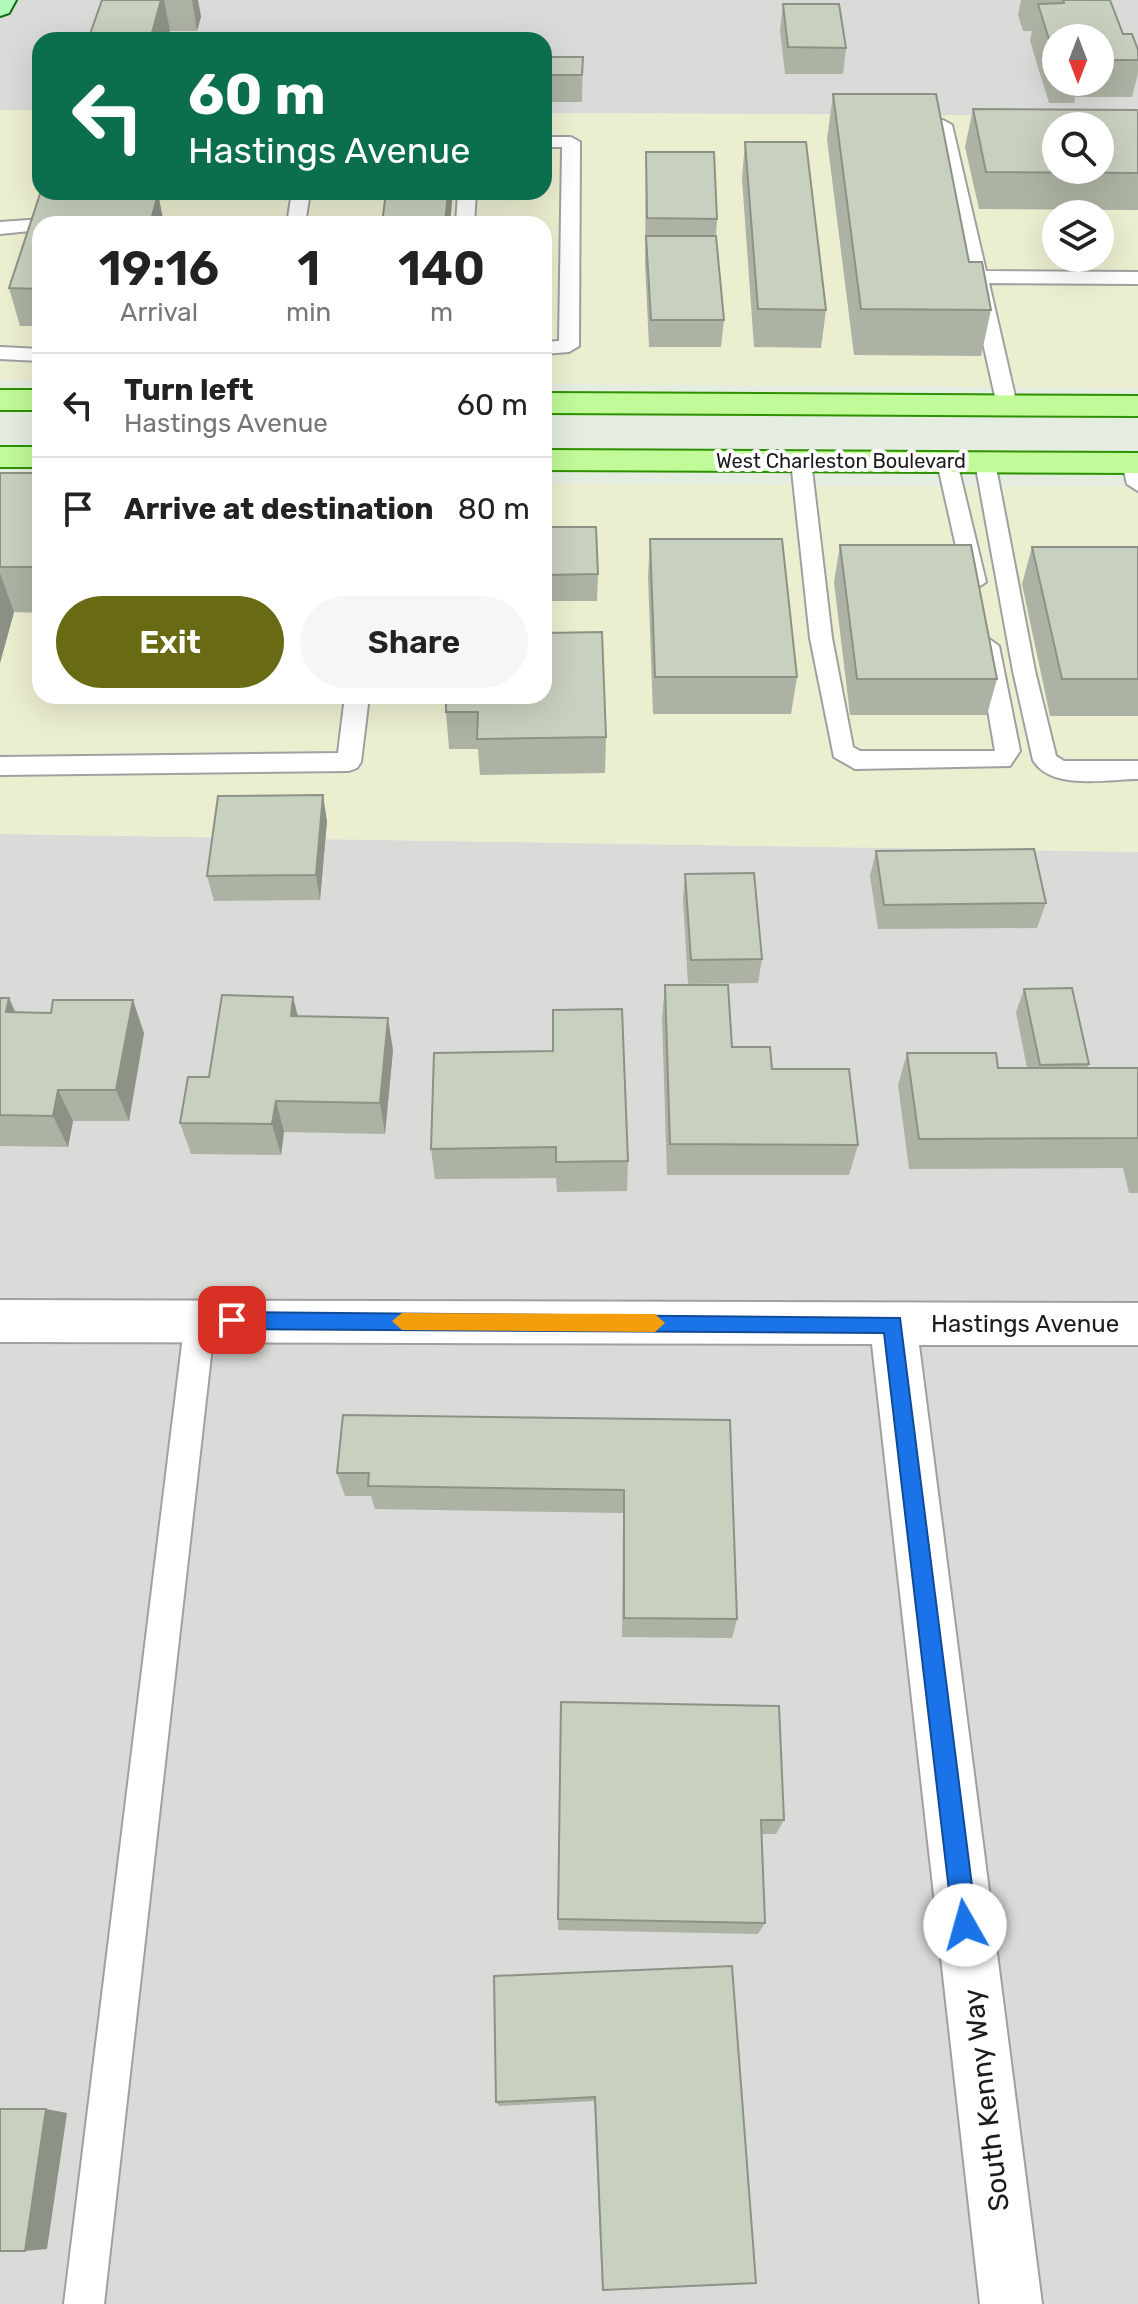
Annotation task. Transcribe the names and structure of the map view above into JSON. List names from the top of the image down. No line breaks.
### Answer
{"streets":{"main road":["West Charleston Boulevard"],"street":["Hastings Avenue","South Kenny Way"]},"crossings":[["Hastings Avenue","South Kenny Way"]],"north":"bottom","page":{"turn":["60 m","Hastings Avenue"],"eta":["19:16","Arrival","1","min","140","m"],"list":[{"name":"Turn left","note":"Hastings Avenue","value":"60 m"},{"name":"Arrive at destination","value":"80 m"}],"buttons":["Exit","Share"]}}
